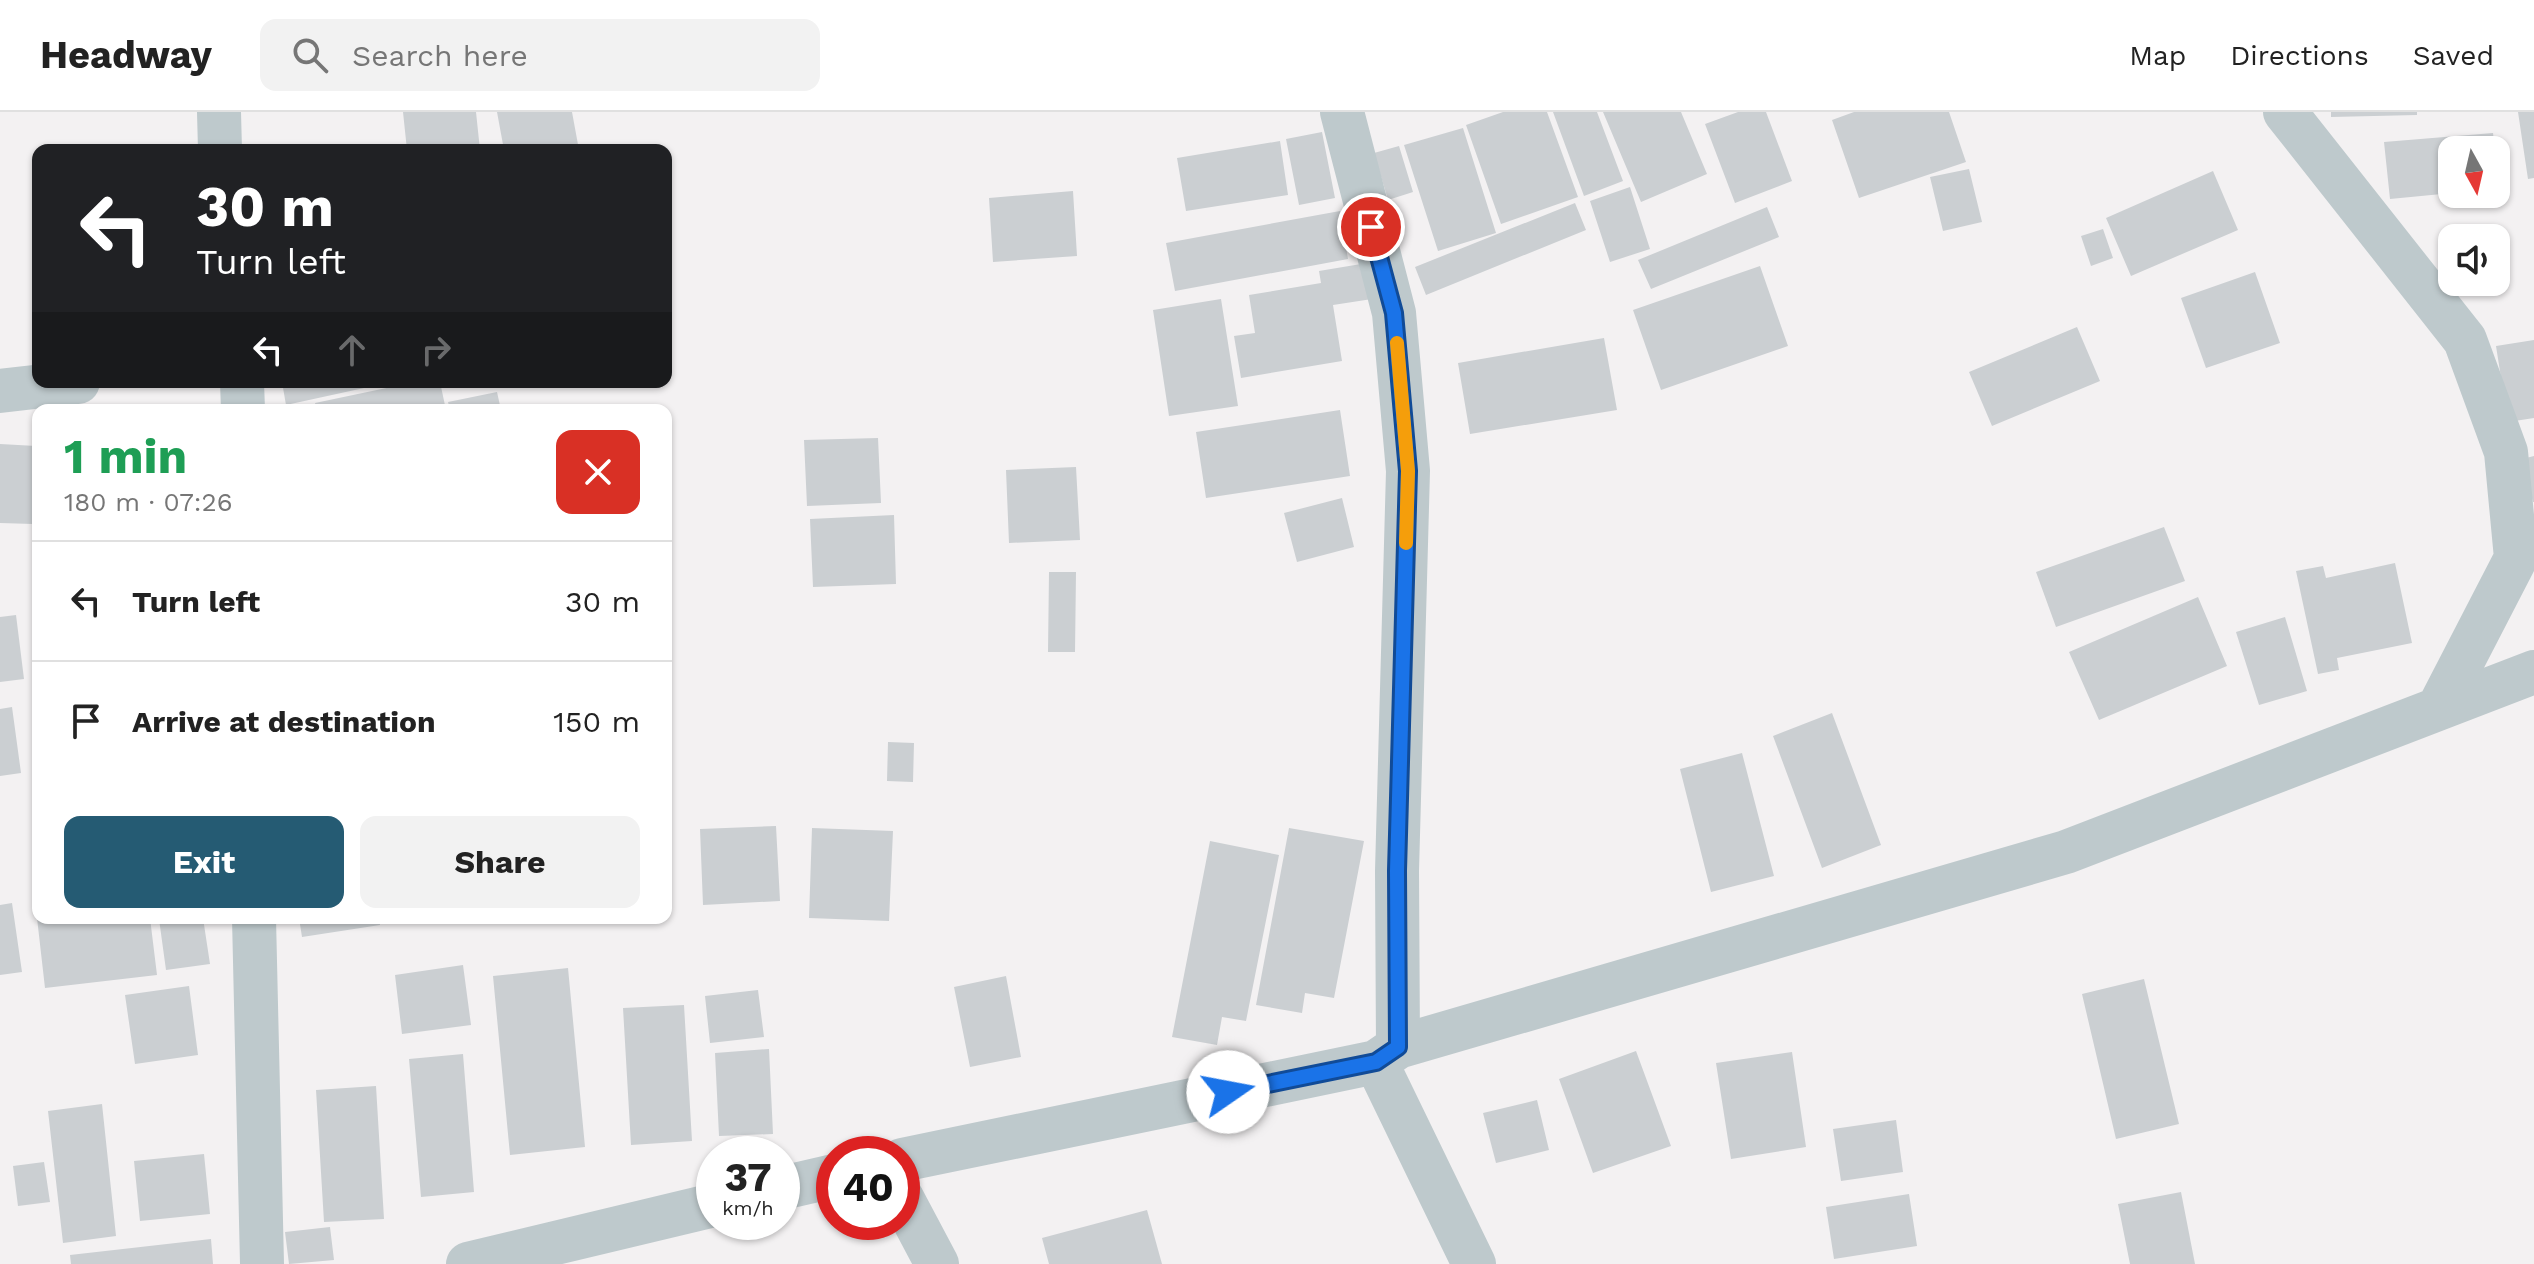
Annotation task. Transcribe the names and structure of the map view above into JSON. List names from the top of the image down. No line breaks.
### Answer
{"north":"bottom","page":{"header":"Headway","search":"Search here","nav":["Map","Directions","Saved"],"turn":["30 m","Turn left"],"heading":["1 min","180 m · 07:26"],"list":[{"name":"Turn left","value":"30 m"},{"name":"Arrive at destination","value":"150 m"}],"buttons":["Exit","Share"],"speed":"37 km/h","limit":"40"}}
